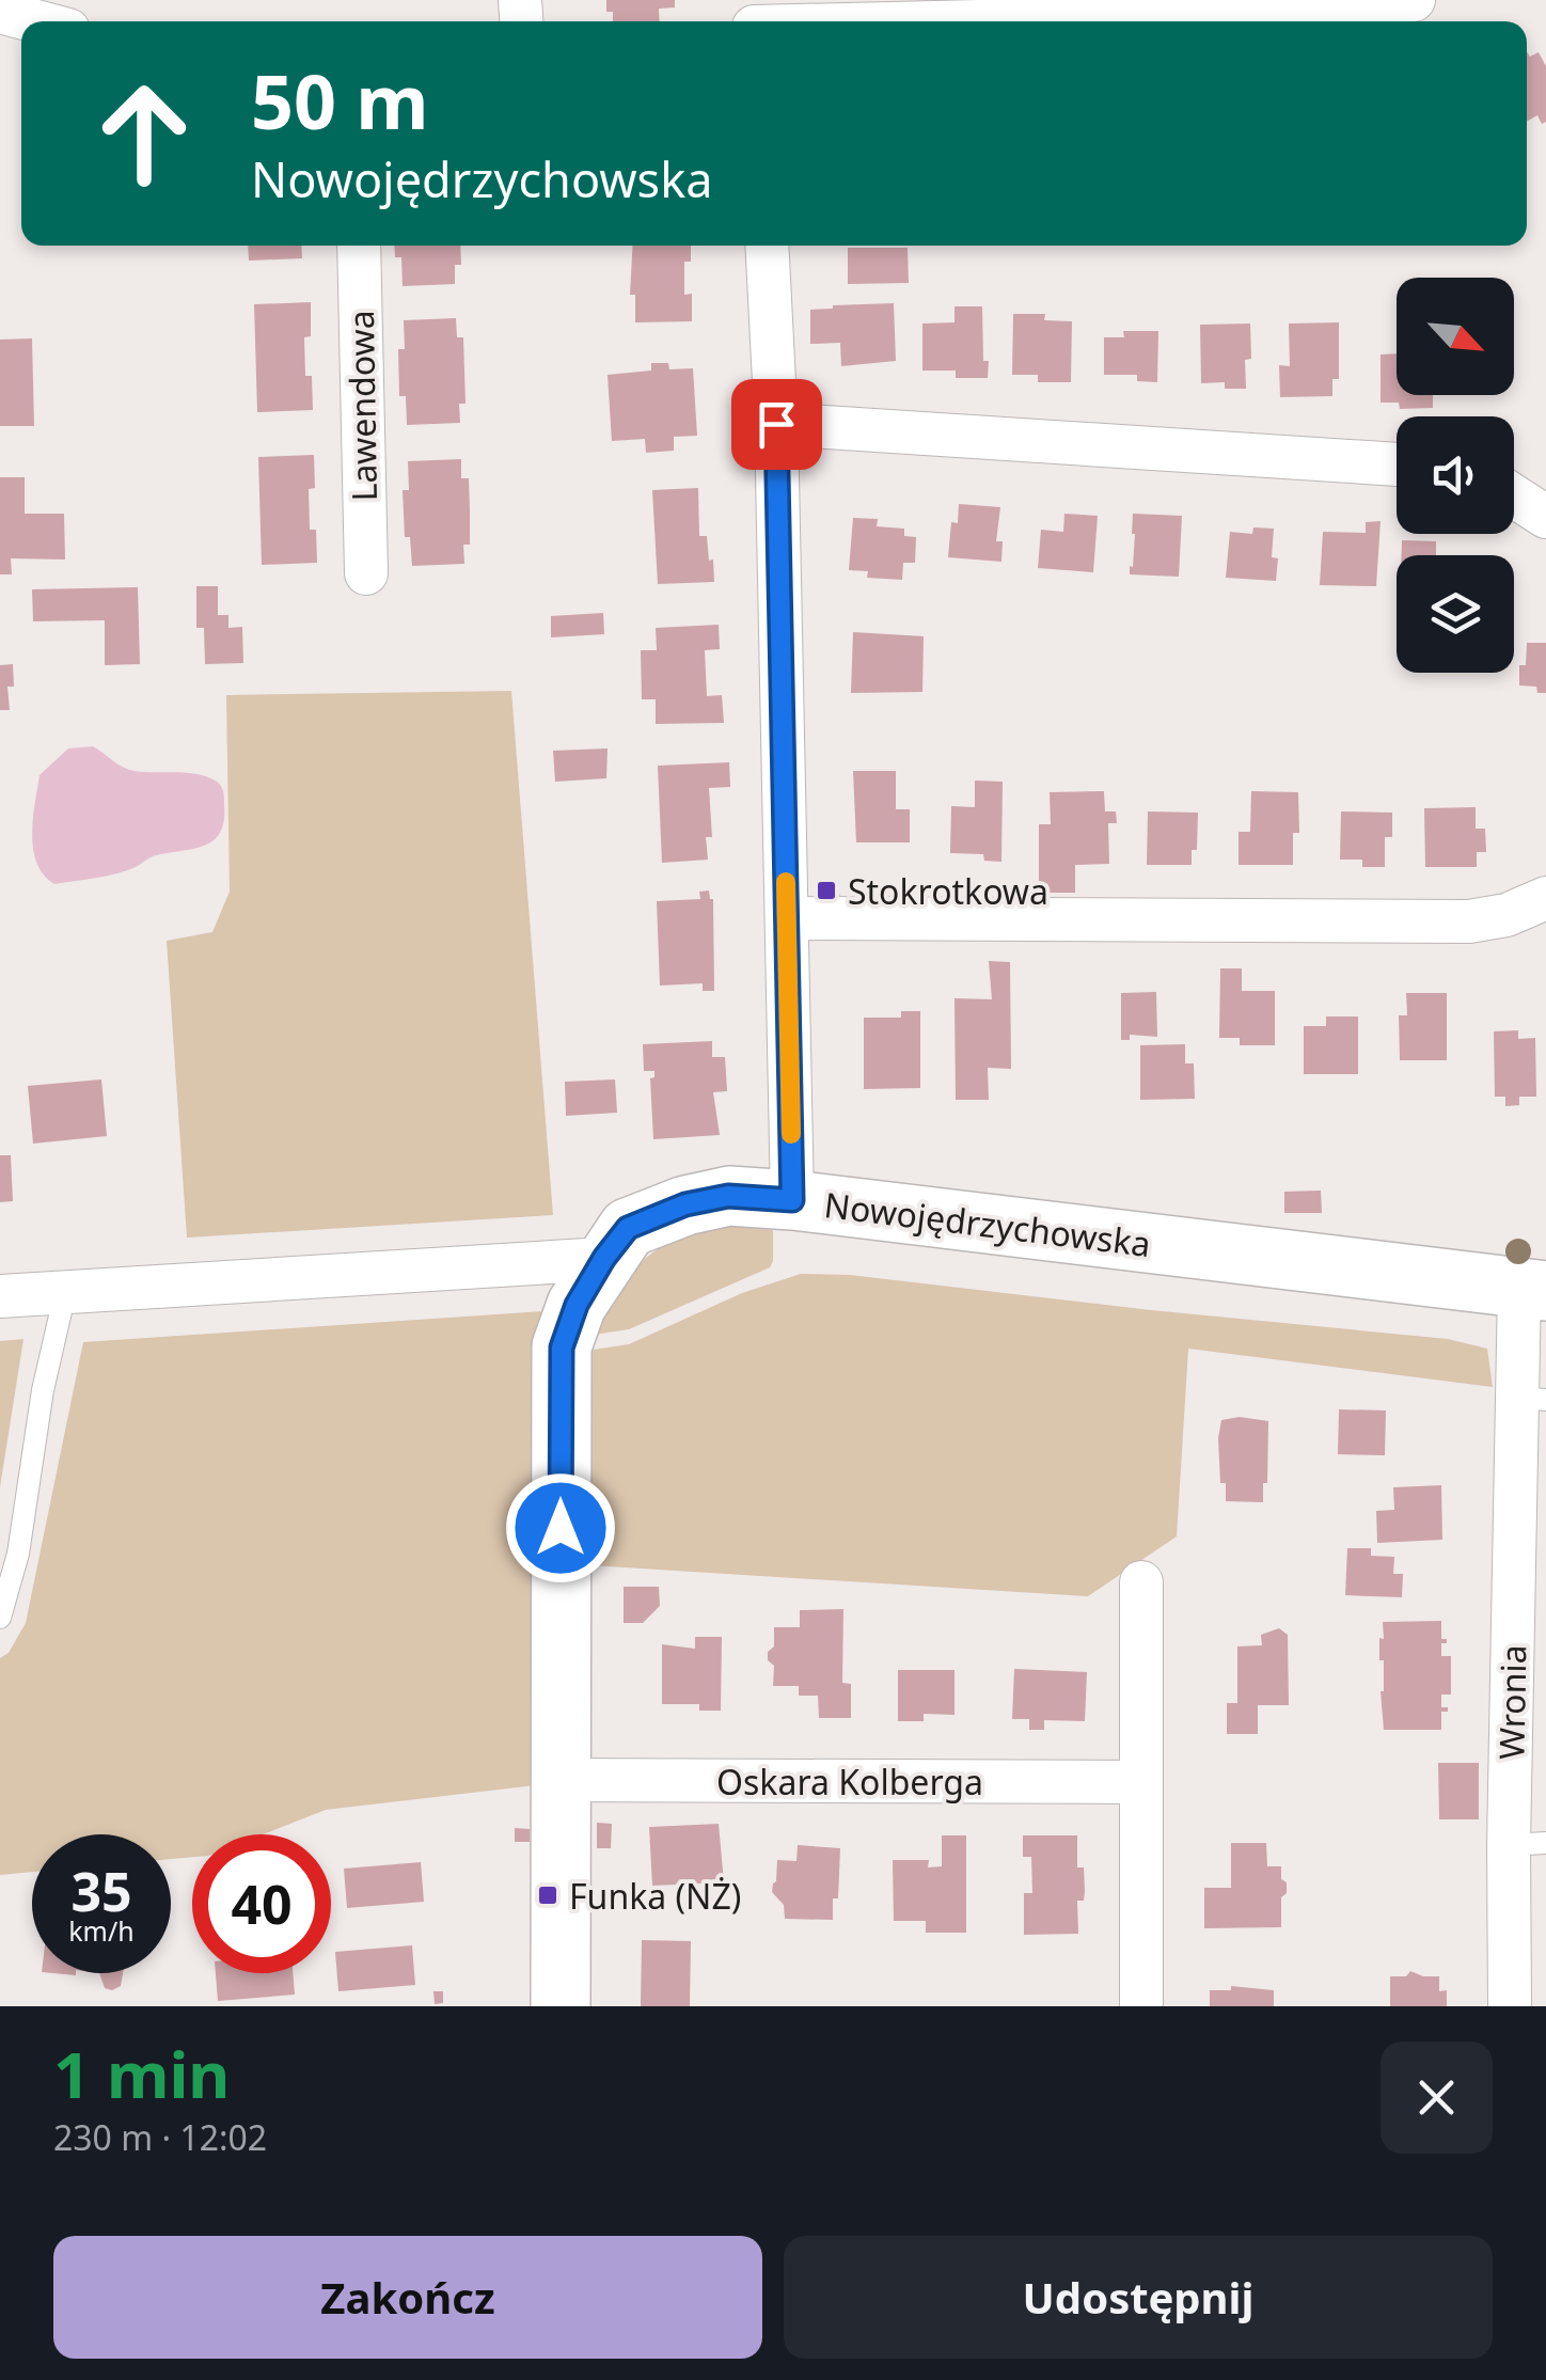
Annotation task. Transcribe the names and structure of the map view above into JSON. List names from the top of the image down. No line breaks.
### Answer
{"streets":{"street":["Lawendowa","Nowojędrzychowska","Wronia","Oskara Kolberga"]},"crossings":[["Nowojędrzychowska","Wronia"],["Nowojędrzychowska","Oskara Kolberga"]],"places":{"transit":["Stokrotkowa","Funka (NŻ)"]},"north":"bottom right","page":{"turn":["50 m","Nowojędrzychowska"],"speed":"35 km/h","limit":"40","heading":["1 min","230 m · 12:02"],"buttons":["Zakończ","Udostępnij"]}}
